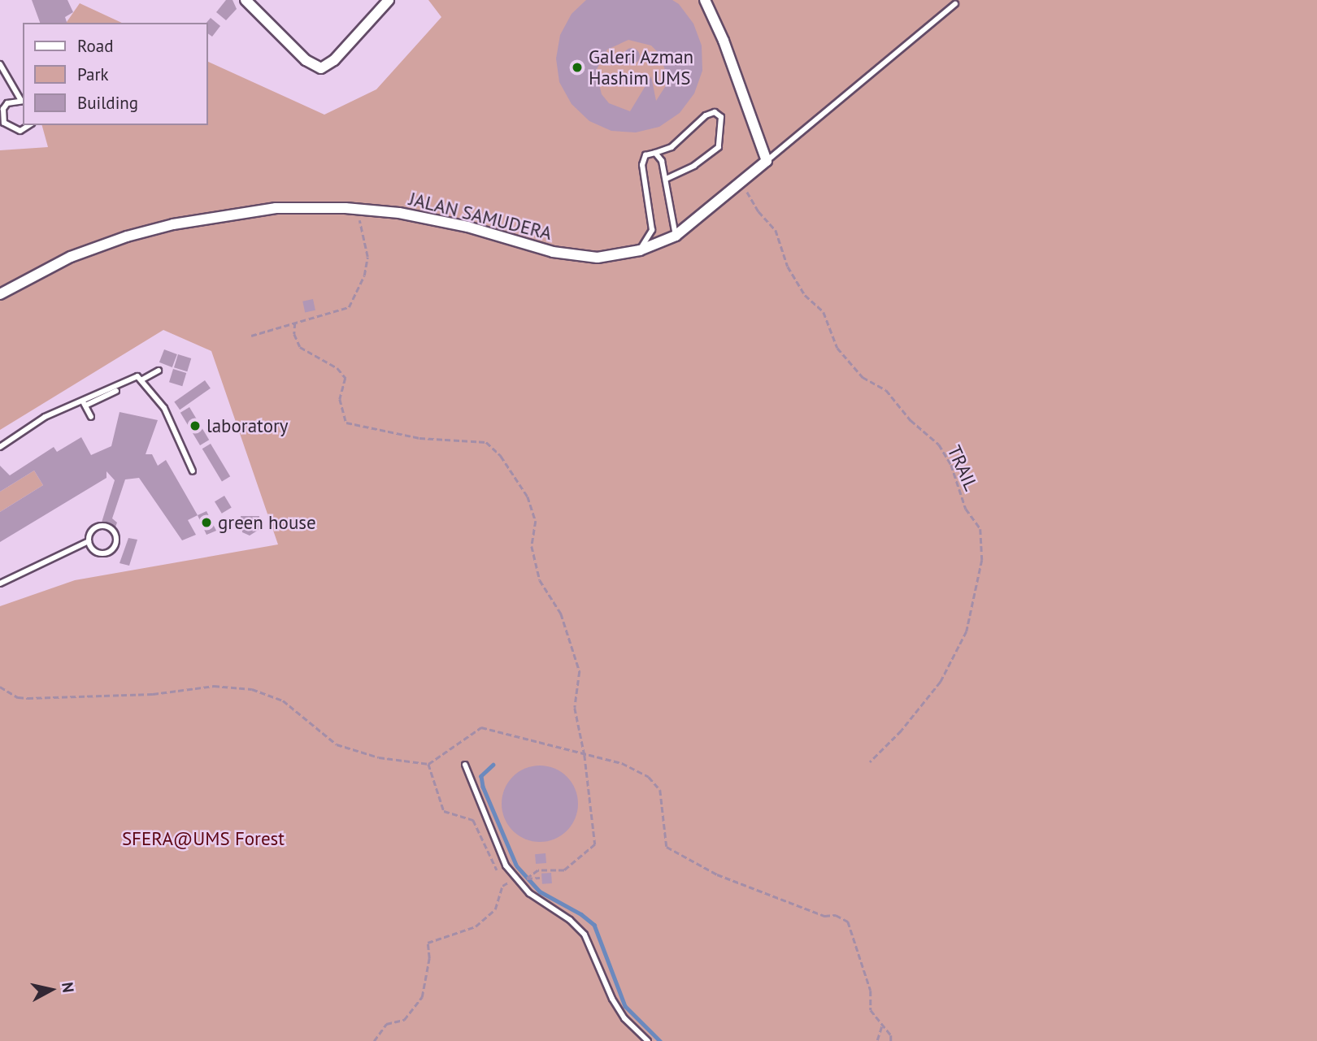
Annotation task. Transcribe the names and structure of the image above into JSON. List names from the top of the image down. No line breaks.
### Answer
{"streets":{"street":["JALAN SAMUDERA"],"path":["TRAIL"]},"crossings":[["JALAN SAMUDERA","TRAIL"]],"parks":["SFERA@UMS Forest"],"places":["Galeri Azman Hashim UMS","laboratory","green house"],"legend":["Road","Park","Building"],"north":"right"}
